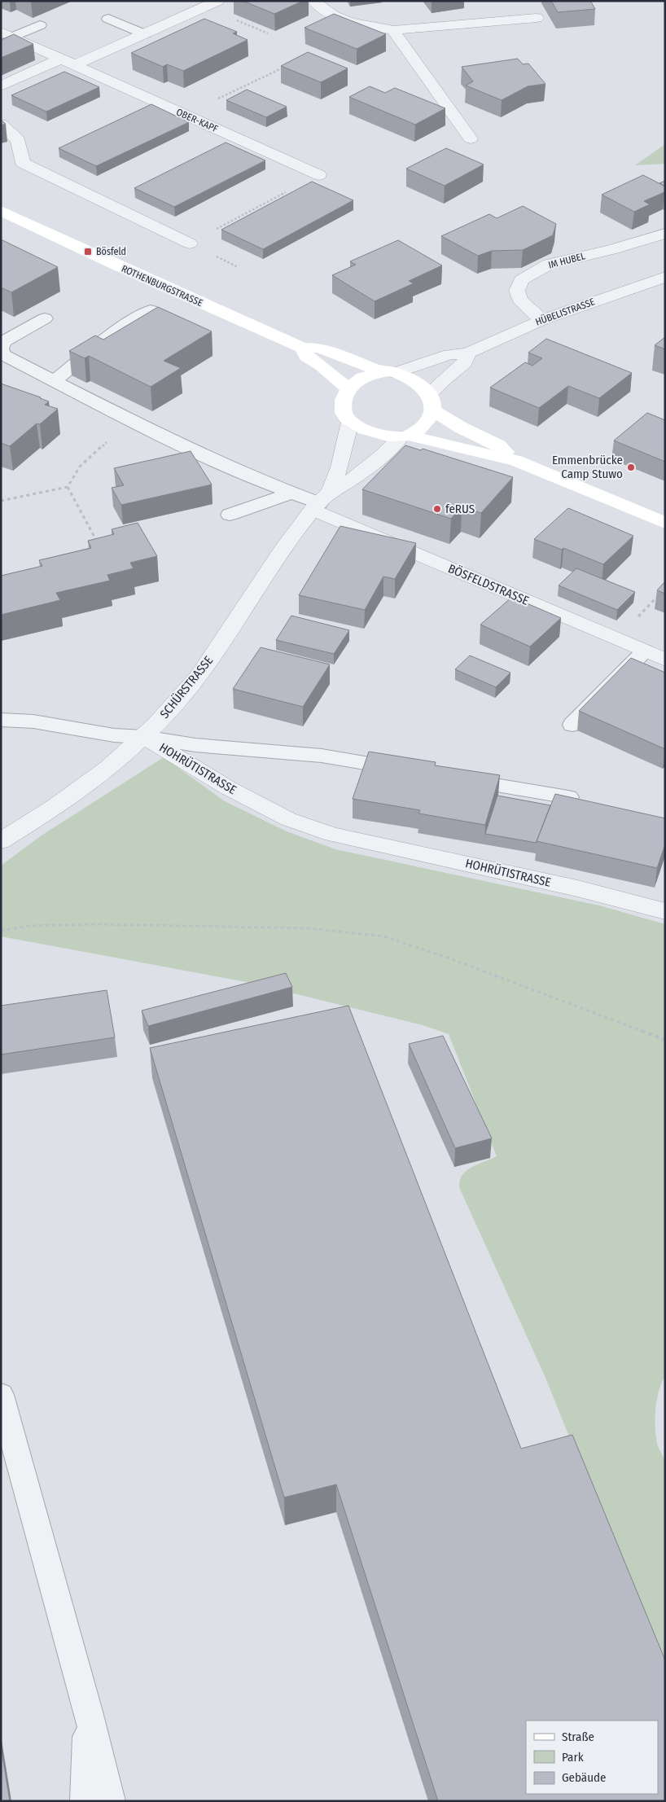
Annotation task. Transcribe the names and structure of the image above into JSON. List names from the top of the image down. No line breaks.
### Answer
{"streets":{"main road":["ROTHENBURGSTRASSE"],"street":["OBER-KAPF","IM HUBEL","HÜBELISTRASSE","BÖSFELDSTRASSE","SCHÜRSTRASSE","HOHRÜTISTRASSE"]},"crossings":[["IM HUBEL","HÜBELISTRASSE"],["ROTHENBURGSTRASSE","HÜBELISTRASSE"],["ROTHENBURGSTRASSE","SCHÜRSTRASSE"],["HÜBELISTRASSE","SCHÜRSTRASSE"],["BÖSFELDSTRASSE","SCHÜRSTRASSE"],["SCHÜRSTRASSE","HOHRÜTISTRASSE"]],"places":{"transit":["Bösfeld"],"other":["Emmenbrücke Camp Stuwo","feRUS"]},"legend":["Straße","Park","Gebäude"]}
